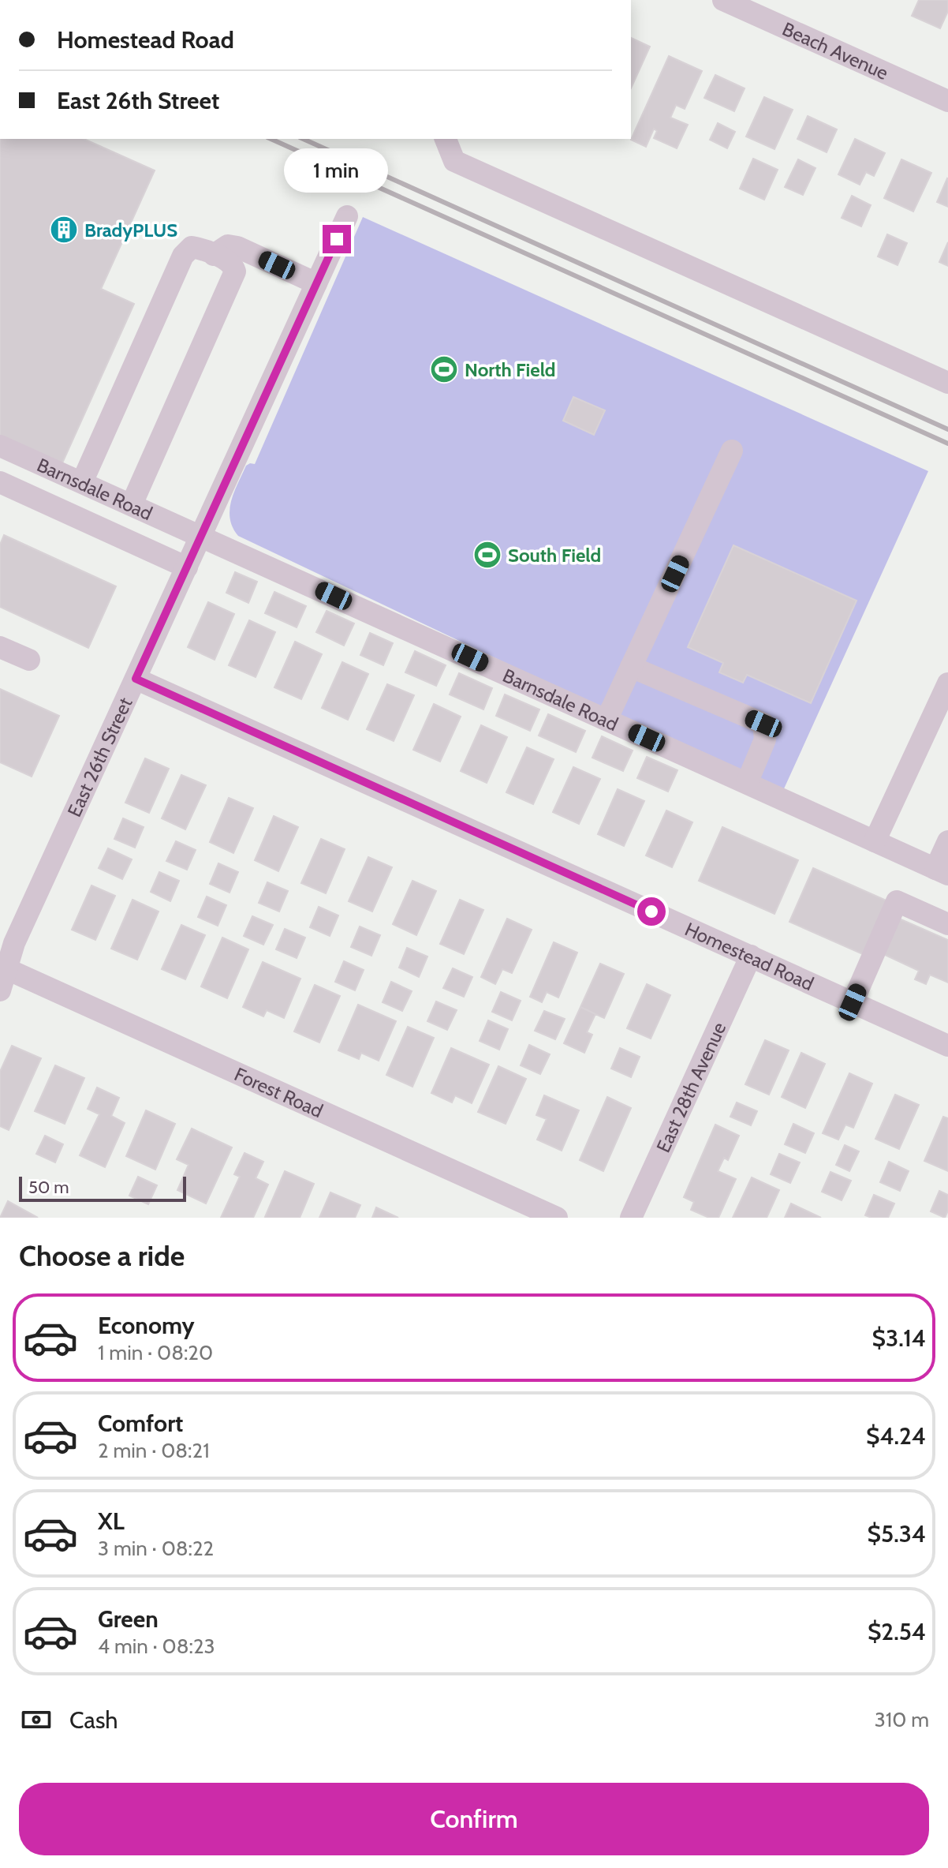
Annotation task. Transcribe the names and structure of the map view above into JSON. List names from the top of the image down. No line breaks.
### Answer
{"streets":{"street":["Beach Avenue","Barnsdale Road","East 26th Street","Homestead Road","East 28th Avenue","Forest Road"]},"crossings":[["Barnsdale Road","East 26th Street"],["East 26th Street","Homestead Road"],["East 26th Street","Forest Road"],["Homestead Road","East 28th Avenue"]],"places":{"building":["BradyPLUS"],"sports":["North Field","South Field"]},"scale_bar":"50 m","page":{"banner":["Homestead Road","East 26th Street"],"bubble":"1 min","scale":"50 m","heading":"Choose a ride","list":[{"name":"Economy","note":"1 min · 08:20","value":"$3.14"},{"name":"Comfort","note":"2 min · 08:21","value":"$4.24"},{"name":"XL","note":"3 min · 08:22","value":"$5.34"},{"name":"Green","note":"4 min · 08:23","value":"$2.54"}],"pay":["Cash","310 m"],"buttons":"Confirm"}}
